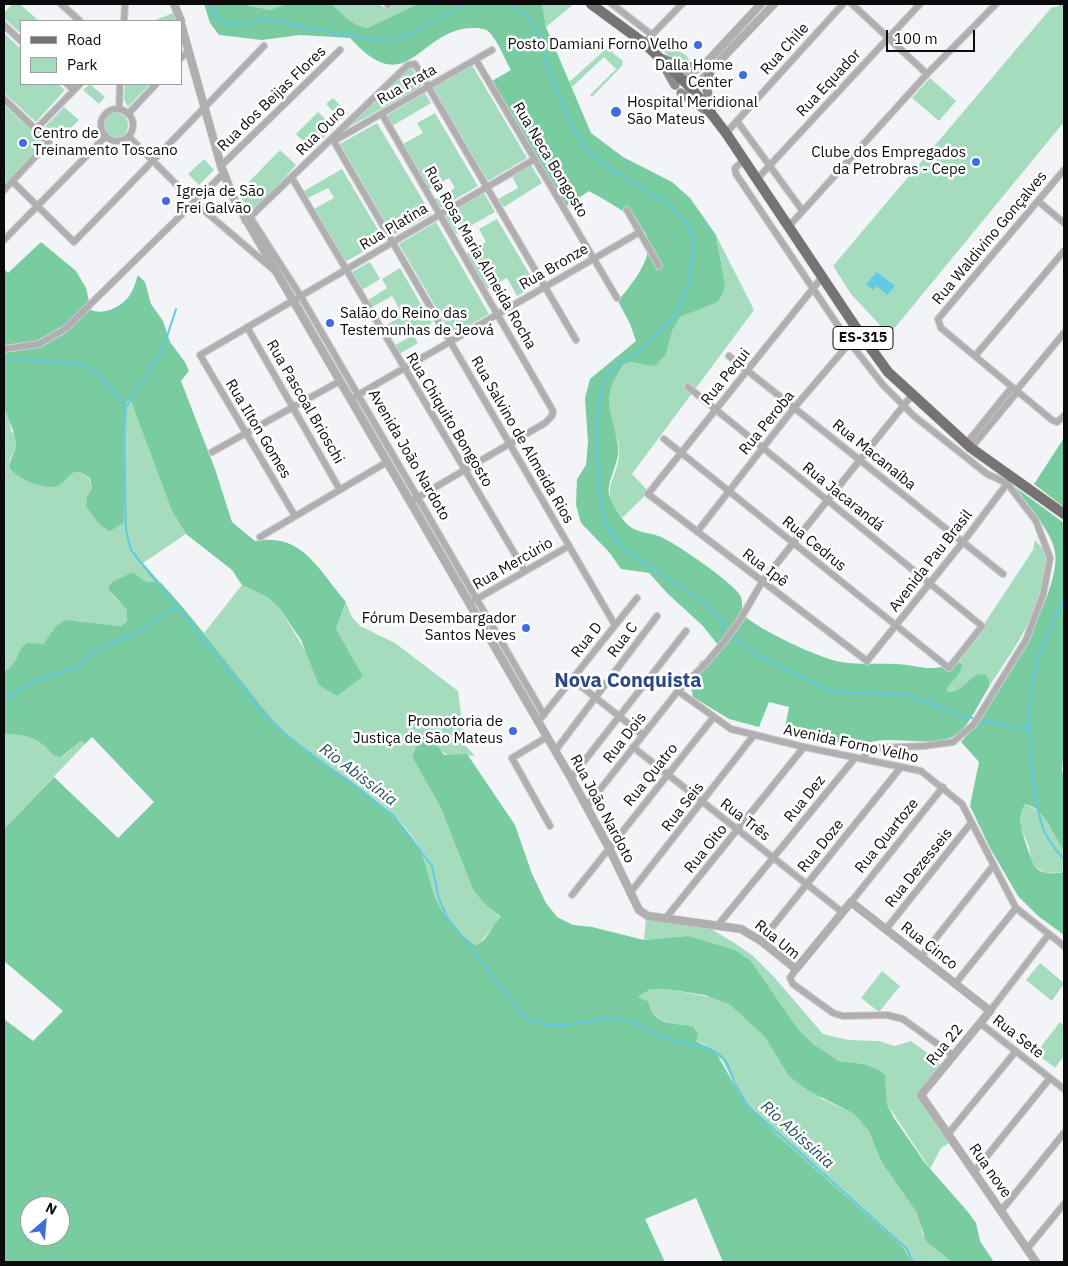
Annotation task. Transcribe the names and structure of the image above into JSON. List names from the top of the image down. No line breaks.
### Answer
{"streets":{"main road":["ES-315"],"street":["Rua Chile","Rua Equador","Rua Prata","Rua dos Beijas Flores","Rua Ouro","Rua Neca Bongosto","Rua Platina","Rua Waldivino Gonçalves","Rua Rosa Maria Almeida Rocha","Rua Bronze","Rua Pequi","Rua Pascoal Brioschi","Rua Chiquito Bongosto","Rua Peroba","Rua Ilton Gomes","Rua Salvino de Almeida Rios","Avenida João Nardoto","Rua Macanaíba","Rua Jacarandá","Rua Cedrus","Avenida Pau Brasil","Rua Mercúrio","Rua Ipê","Rua D","Rua C","Rua Dois","Avenida Forno Velho","Rua Quatro","Rua Dez","Rua Seis","Rua João Nardoto","Rua Três","Rua Quartoze","Rua Doze","Rua Oito","Rua Dezesseis","Rua Um","Rua Cinco","Rua Sete","Rua 22","Rua nove"]},"crossings":[["Rua Chile","ES-315"],["Rua Equador","ES-315"],["Rua Prata","Rua Ouro"],["Rua Prata","Rua Neca Bongosto"],["Rua Prata","Rua Rosa Maria Almeida Rocha"],["Rua Prata","Rua Salvino de Almeida Rios"],["Rua dos Beijas Flores","Avenida João Nardoto"],["Rua Ouro","Rua Chiquito Bongosto"],["Rua Ouro","Rua Salvino de Almeida Rios"],["Rua Ouro","Avenida João Nardoto"],["Rua Neca Bongosto","Rua Platina"],["Rua Neca Bongosto","Rua Bronze"],["Rua Platina","Rua Rosa Maria Almeida Rocha"],["Rua Platina","Rua Pascoal Brioschi"],["Rua Platina","Rua Chiquito Bongosto"],["Rua Platina","Rua Ilton Gomes"],["Rua Platina","Rua Salvino de Almeida Rios"],["Rua Platina","Avenida João Nardoto"],["Rua Rosa Maria Almeida Rocha","Rua Bronze"],["Rua Rosa Maria Almeida Rocha","Rua Salvino de Almeida Rios"],["Rua Bronze","Rua Chiquito Bongosto"],["Rua Bronze","Rua Salvino de Almeida Rios"],["Rua Bronze","Avenida João Nardoto"],["ES-315","Rua Pequi"],["ES-315","Rua Peroba"],["ES-315","Avenida Pau Brasil"],["Rua Pequi","Rua Macanaíba"],["Rua Pequi","Rua Jacarandá"],["Rua Pequi","Rua Cedrus"],["Rua Pequi","Rua Ipê"],["Rua Chiquito Bongosto","Rua Mercúrio"],["Rua Peroba","Rua Macanaíba"],["Rua Peroba","Rua Jacarandá"],["Rua Peroba","Rua Cedrus"],["Rua Peroba","Rua Ipê"],["Rua Salvino de Almeida Rios","Rua Mercúrio"],["Rua Salvino de Almeida Rios","Rua D"],["Avenida João Nardoto","Rua Mercúrio"],["Avenida João Nardoto","Rua D"],["Avenida João Nardoto","Rua João Nardoto"],["Rua Macanaíba","Avenida Pau Brasil"],["Rua Jacarandá","Rua Cedrus"],["Rua Jacarandá","Avenida Pau Brasil"],["Rua Cedrus","Avenida Pau Brasil"],["Avenida Pau Brasil","Rua Ipê"],["Rua Ipê","Rua Dois"],["Rua D","Rua João Nardoto"],["Rua C","Rua João Nardoto"],["Rua Dois","Avenida Forno Velho"],["Rua Dois","Rua João Nardoto"],["Rua Dois","Rua Três"],["Avenida Forno Velho","Rua Quatro"],["Avenida Forno Velho","Rua Dez"],["Avenida Forno Velho","Rua Seis"],["Avenida Forno Velho","Rua Quartoze"],["Avenida Forno Velho","Rua Doze"],["Avenida Forno Velho","Rua Oito"],["Avenida Forno Velho","Rua Dezesseis"],["Rua Quatro","Rua João Nardoto"],["Rua Quatro","Rua Três"],["Rua Dez","Rua Três"],["Rua Dez","Rua Um"],["Rua Seis","Rua João Nardoto"],["Rua Seis","Rua Três"],["Rua João Nardoto","Rua Um"],["Rua Três","Rua Doze"],["Rua Três","Rua Oito"],["Rua Quartoze","Rua Cinco"],["Rua Doze","Rua Um"],["Rua Oito","Rua Um"],["Rua Dezesseis","Rua Cinco"],["Rua Um","Rua 22"],["Rua Cinco","Rua 22"],["Rua Sete","Rua 22"],["Rua 22","Rua nove"]],"districts":["Nova Conquista"],"water":["Rio Abissínia"],"places":["Posto Damiani Forno Velho","Dalla Home Center","Hospital Meridional São Mateus","Centro de Treinamento Toscano","Clube dos Empregados da Petrobras - Cepe","Igreja de São Frei Galvão","Salão do Reino das Testemunhas de Jeová","Fórum Desembargador Santos Neves","Promotoria de Justiça de São Mateus"],"legend":["Road","Park"],"scale_bar":"100 m","north":"top right"}
